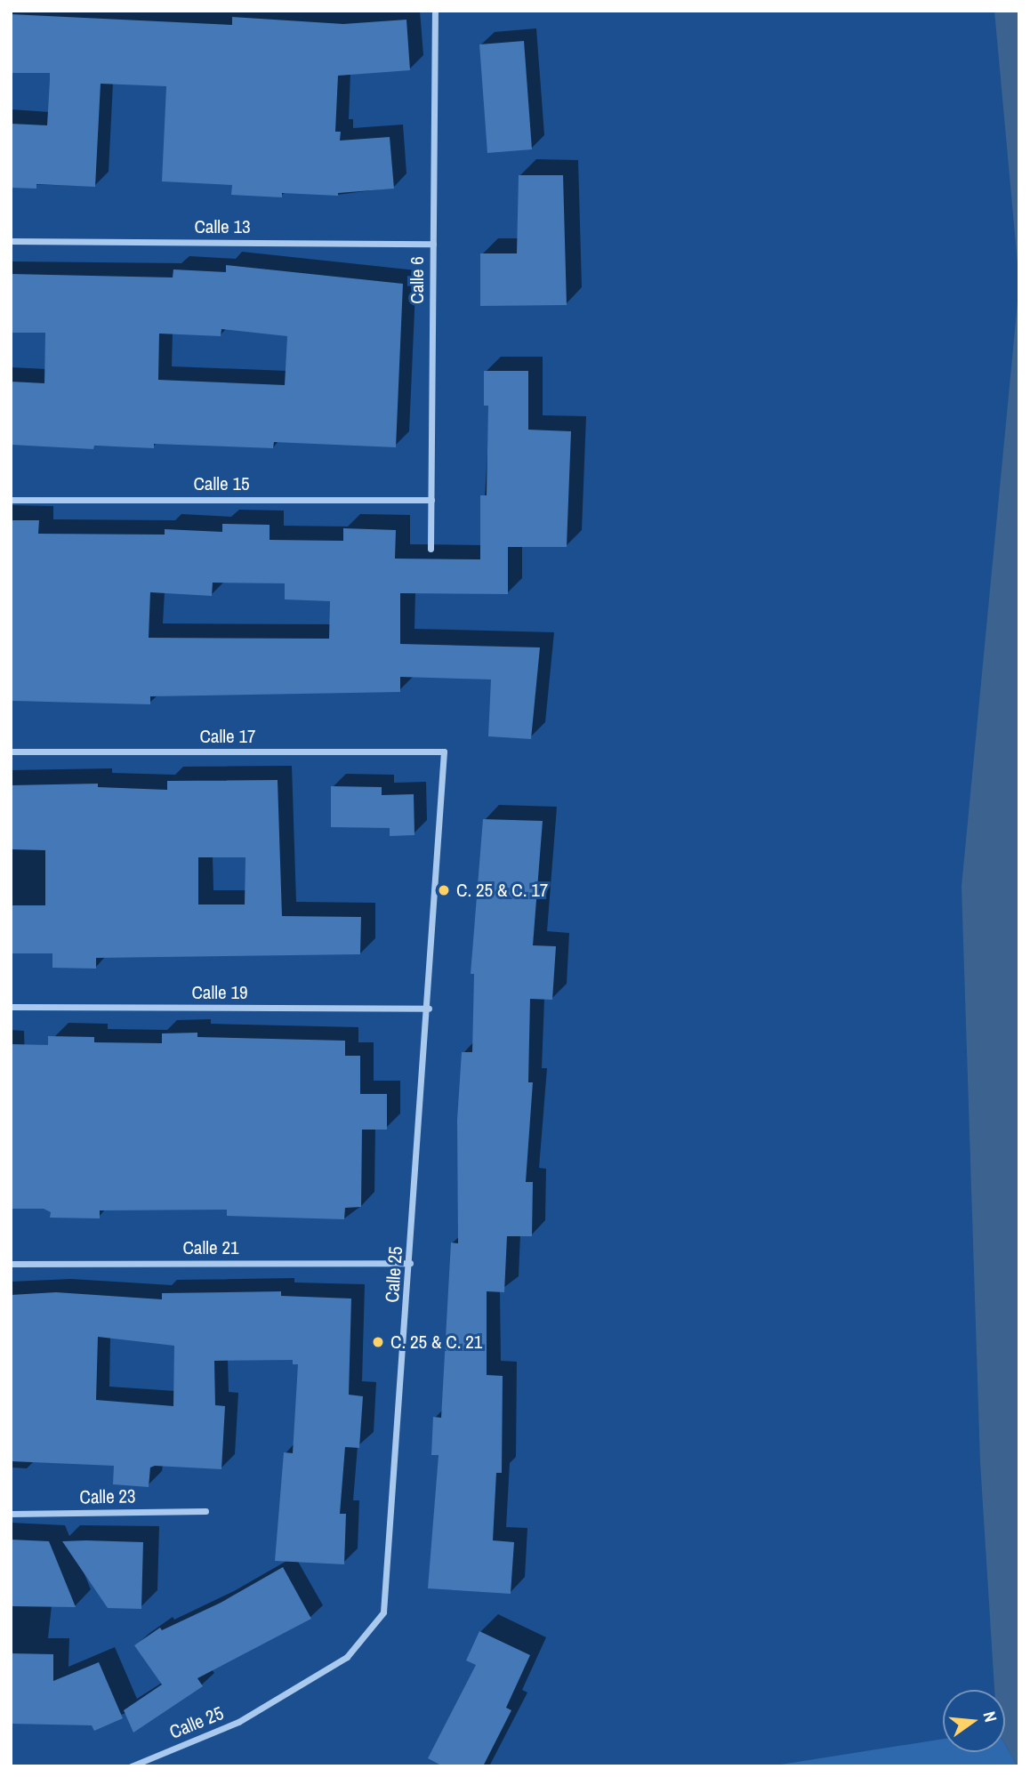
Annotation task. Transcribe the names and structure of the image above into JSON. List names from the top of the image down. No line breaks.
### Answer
{"streets":{"street":["Calle 13","Calle 6","Calle 15","Calle 17","Calle 19","Calle 21","Calle 25","Calle 23"]},"crossings":[["Calle 13","Calle 6"],["Calle 6","Calle 15"],["Calle 17","Calle 25"],["Calle 19","Calle 25"],["Calle 21","Calle 25"]],"places":["C. 25 & C. 17","C. 25 & C. 21"],"north":"right"}
